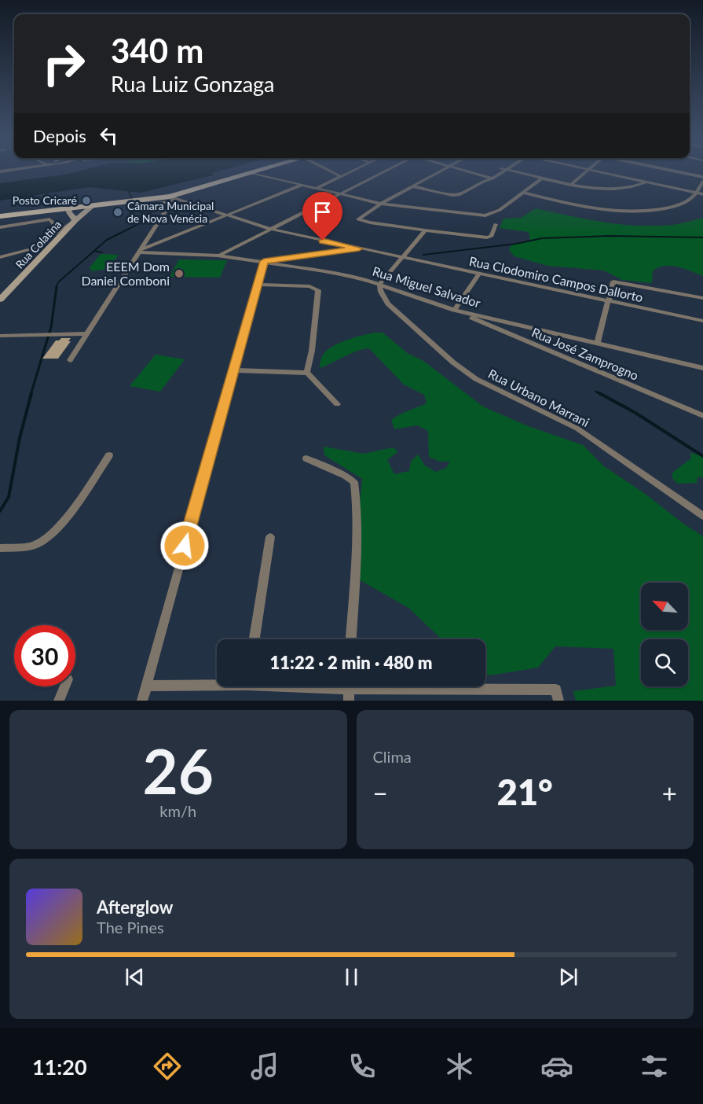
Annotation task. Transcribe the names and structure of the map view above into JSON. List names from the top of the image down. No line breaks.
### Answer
{"streets":{"main road":["Rua Colatina"],"street":["Rua Clodomiro Campos Dallorto","Rua Miguel Salvador","Rua José Zamprogno","Rua Urbano Marrani"]},"crossings":[["Rua Miguel Salvador","Rua José Zamprogno"],["Rua Miguel Salvador","Rua Urbano Marrani"]],"places":["Posto Cricaré","Câmara Municipal de Nova Venécia","EEEM Dom Daniel Comboni"],"north":"top left","page":{"turn":["340 m","Rua Luiz Gonzaga"],"then":"Depois","limit":"30","trip":"11:22 · 2 min · 480 m","tile":[["26","km/h"],"Clima"],"heat":["−","21°","+"],"song":["Afterglow","The Pines"],"tabs":"11:20"}}
